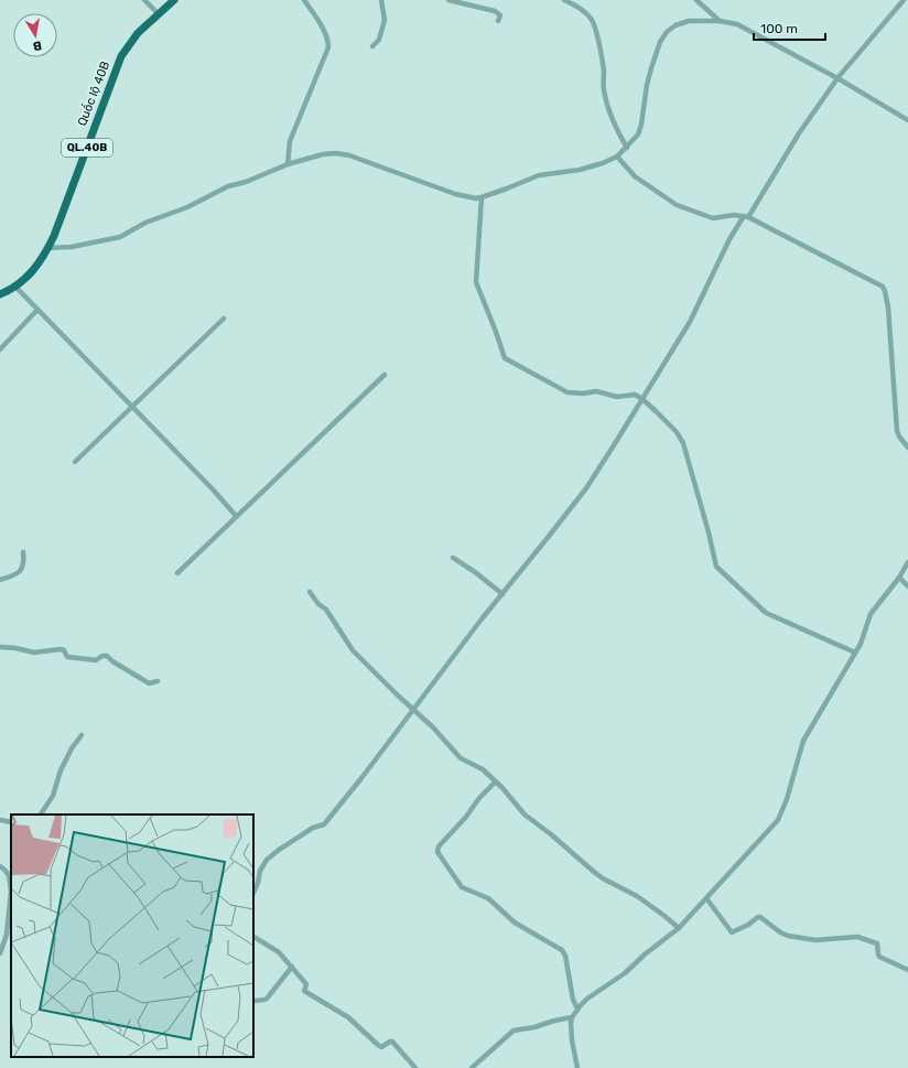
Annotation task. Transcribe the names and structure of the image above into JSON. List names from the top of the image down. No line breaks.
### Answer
{"streets":{"highway":["Quốc lộ 40B","QL.40B"]},"scale_bar":"100 m","north":"bottom"}
